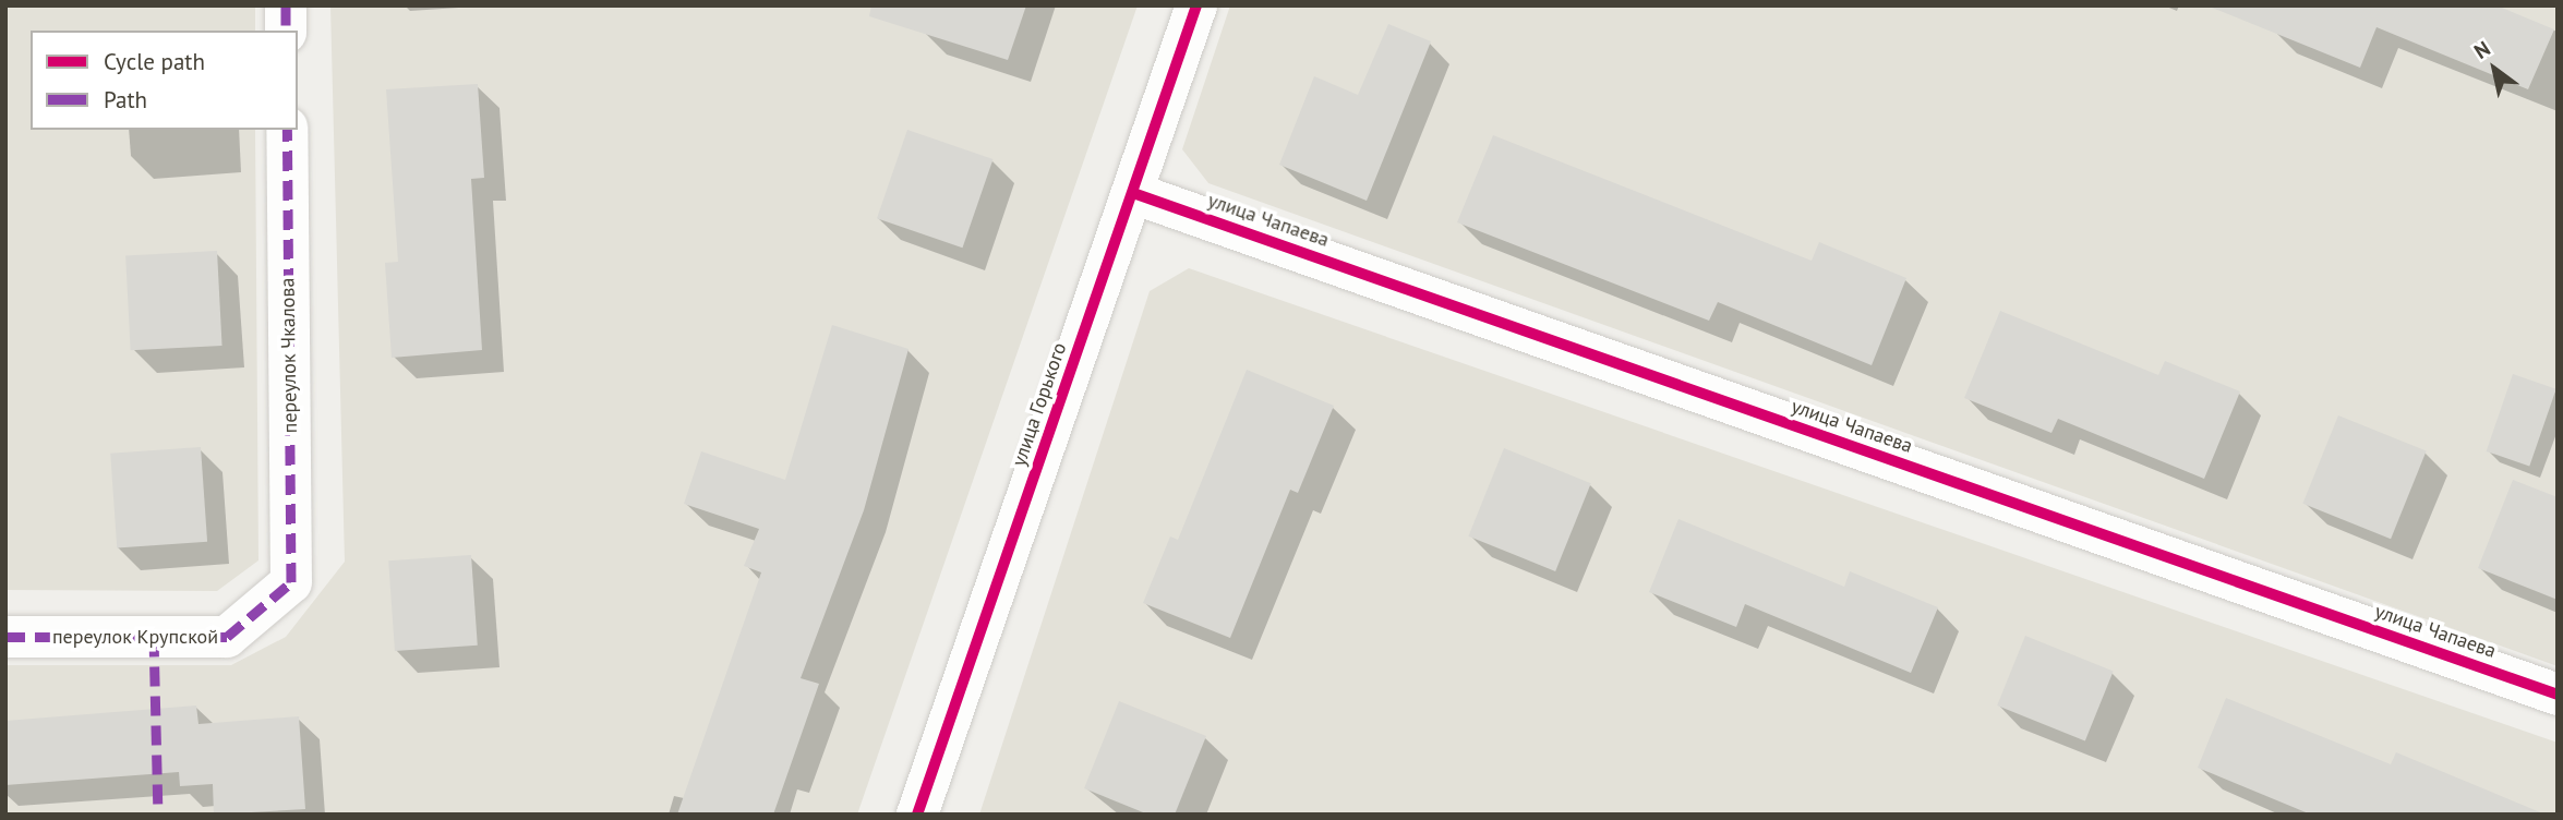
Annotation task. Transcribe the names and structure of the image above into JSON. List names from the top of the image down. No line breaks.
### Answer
{"streets":{"street":["улица Чапаева","переулок Чкалова","улица Горького","переулок Крупской"]},"crossings":[["улица Чапаева","улица Горького"],["переулок Чкалова","переулок Крупской"]],"legend":["Cycle path","Path"],"north":"top left"}
